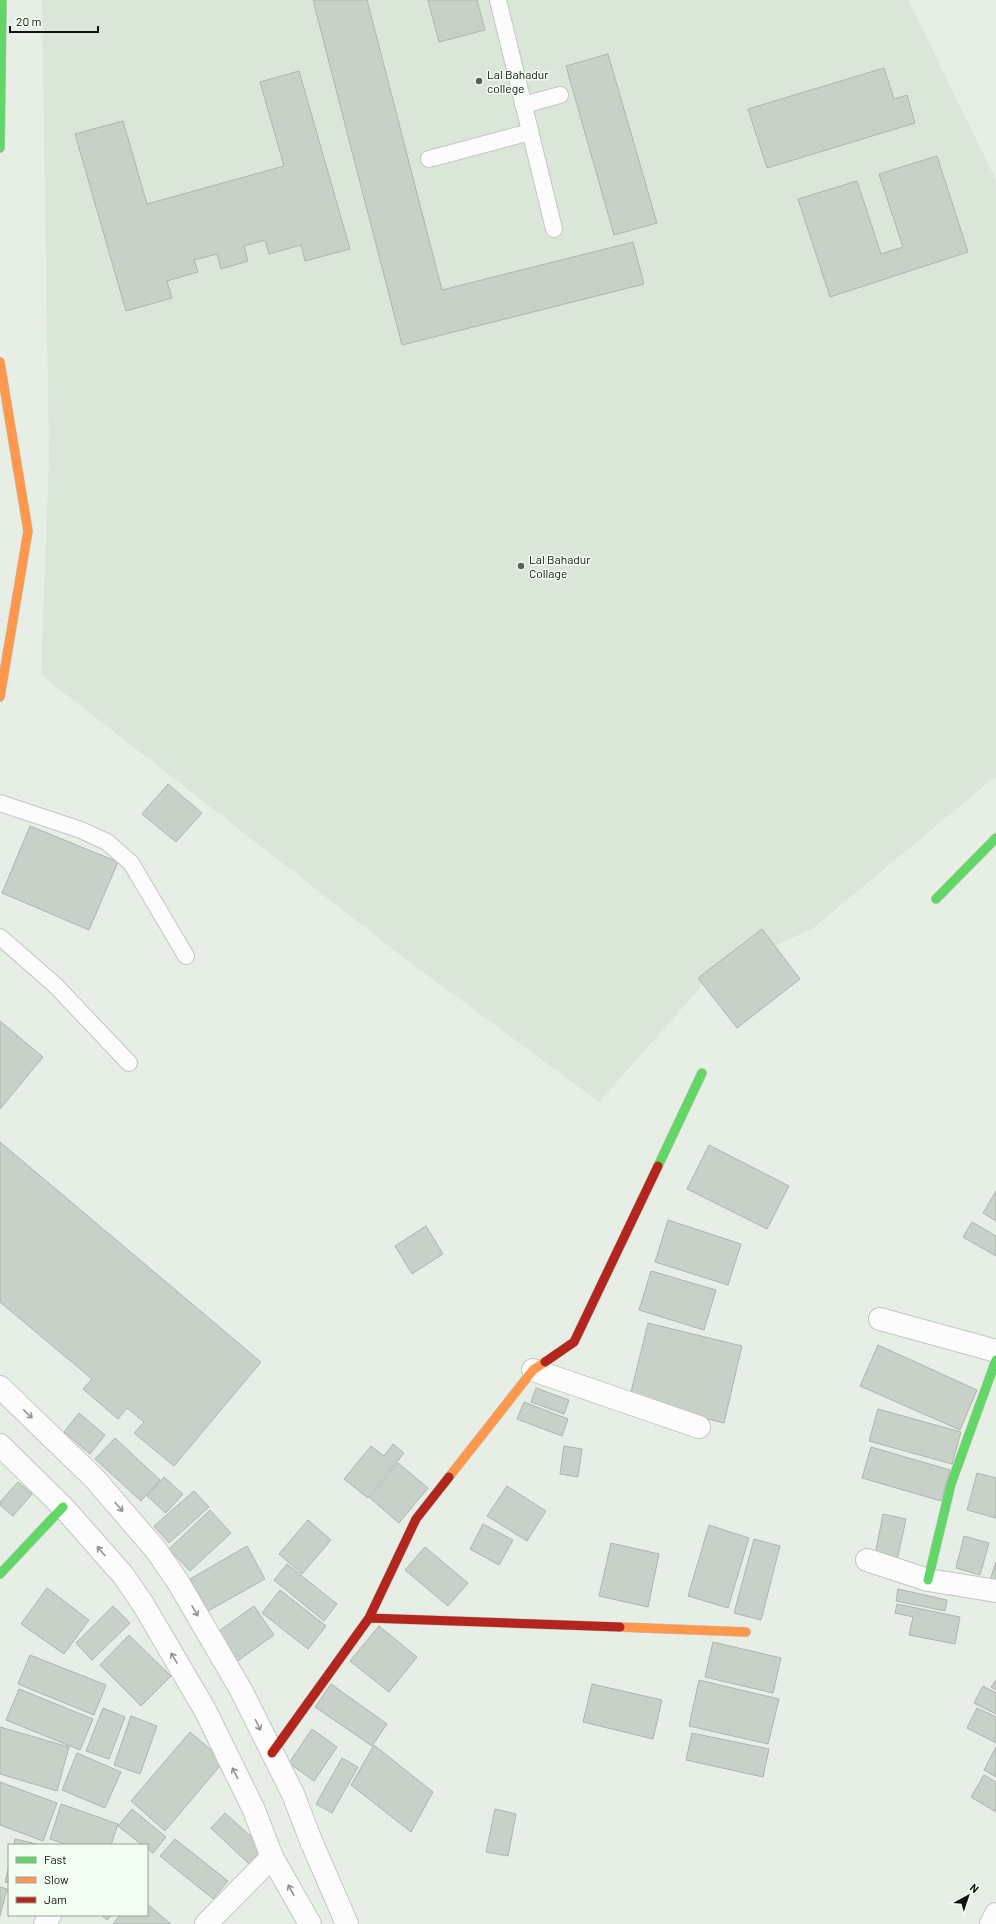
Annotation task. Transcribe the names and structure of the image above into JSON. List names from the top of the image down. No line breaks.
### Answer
{"places":["Lal Bahadur college","Lal Bahadur Collage"],"legend":["Fast","Slow","Jam"],"scale_bar":"20 m","north":"top right"}
